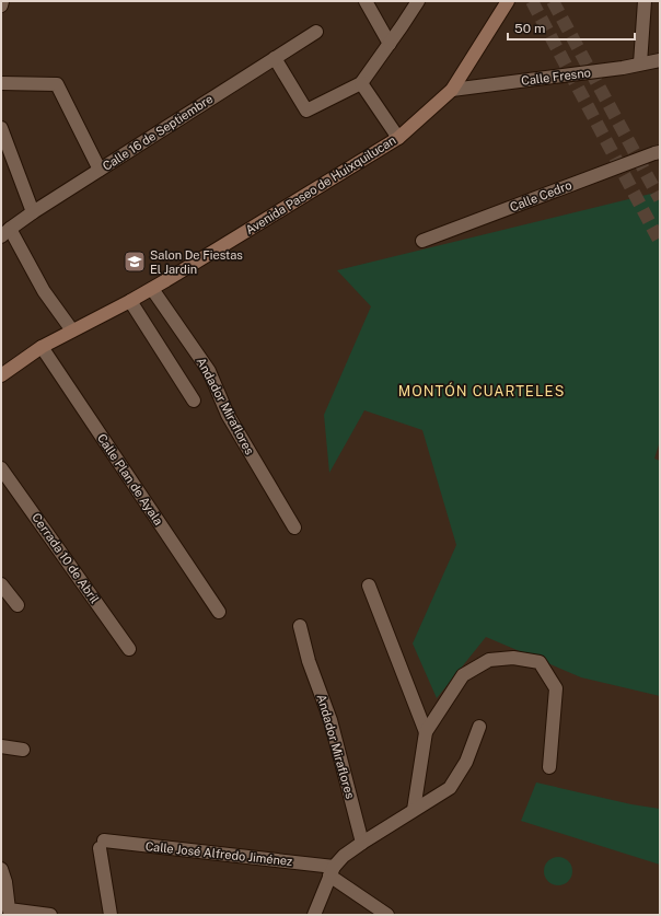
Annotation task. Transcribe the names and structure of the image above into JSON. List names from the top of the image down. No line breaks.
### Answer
{"streets":{"street":["Calle Fresno","Calle 16 de Septiembre","Avenida Paseo de Huixquilucan","Calle Cedro","Andador Miraflores","Calle Plan de Ayala","Cerrada 10 de Abril","Calle José Alfredo Jiménez"]},"crossings":[["Calle Fresno","Avenida Paseo de Huixquilucan"],["Avenida Paseo de Huixquilucan","Andador Miraflores"],["Avenida Paseo de Huixquilucan","Calle Plan de Ayala"]],"districts":["MONTÓN CUARTELES"],"places":{"school or university":["Salon De Fiestas El Jardin"]},"scale_bar":"50 m"}
